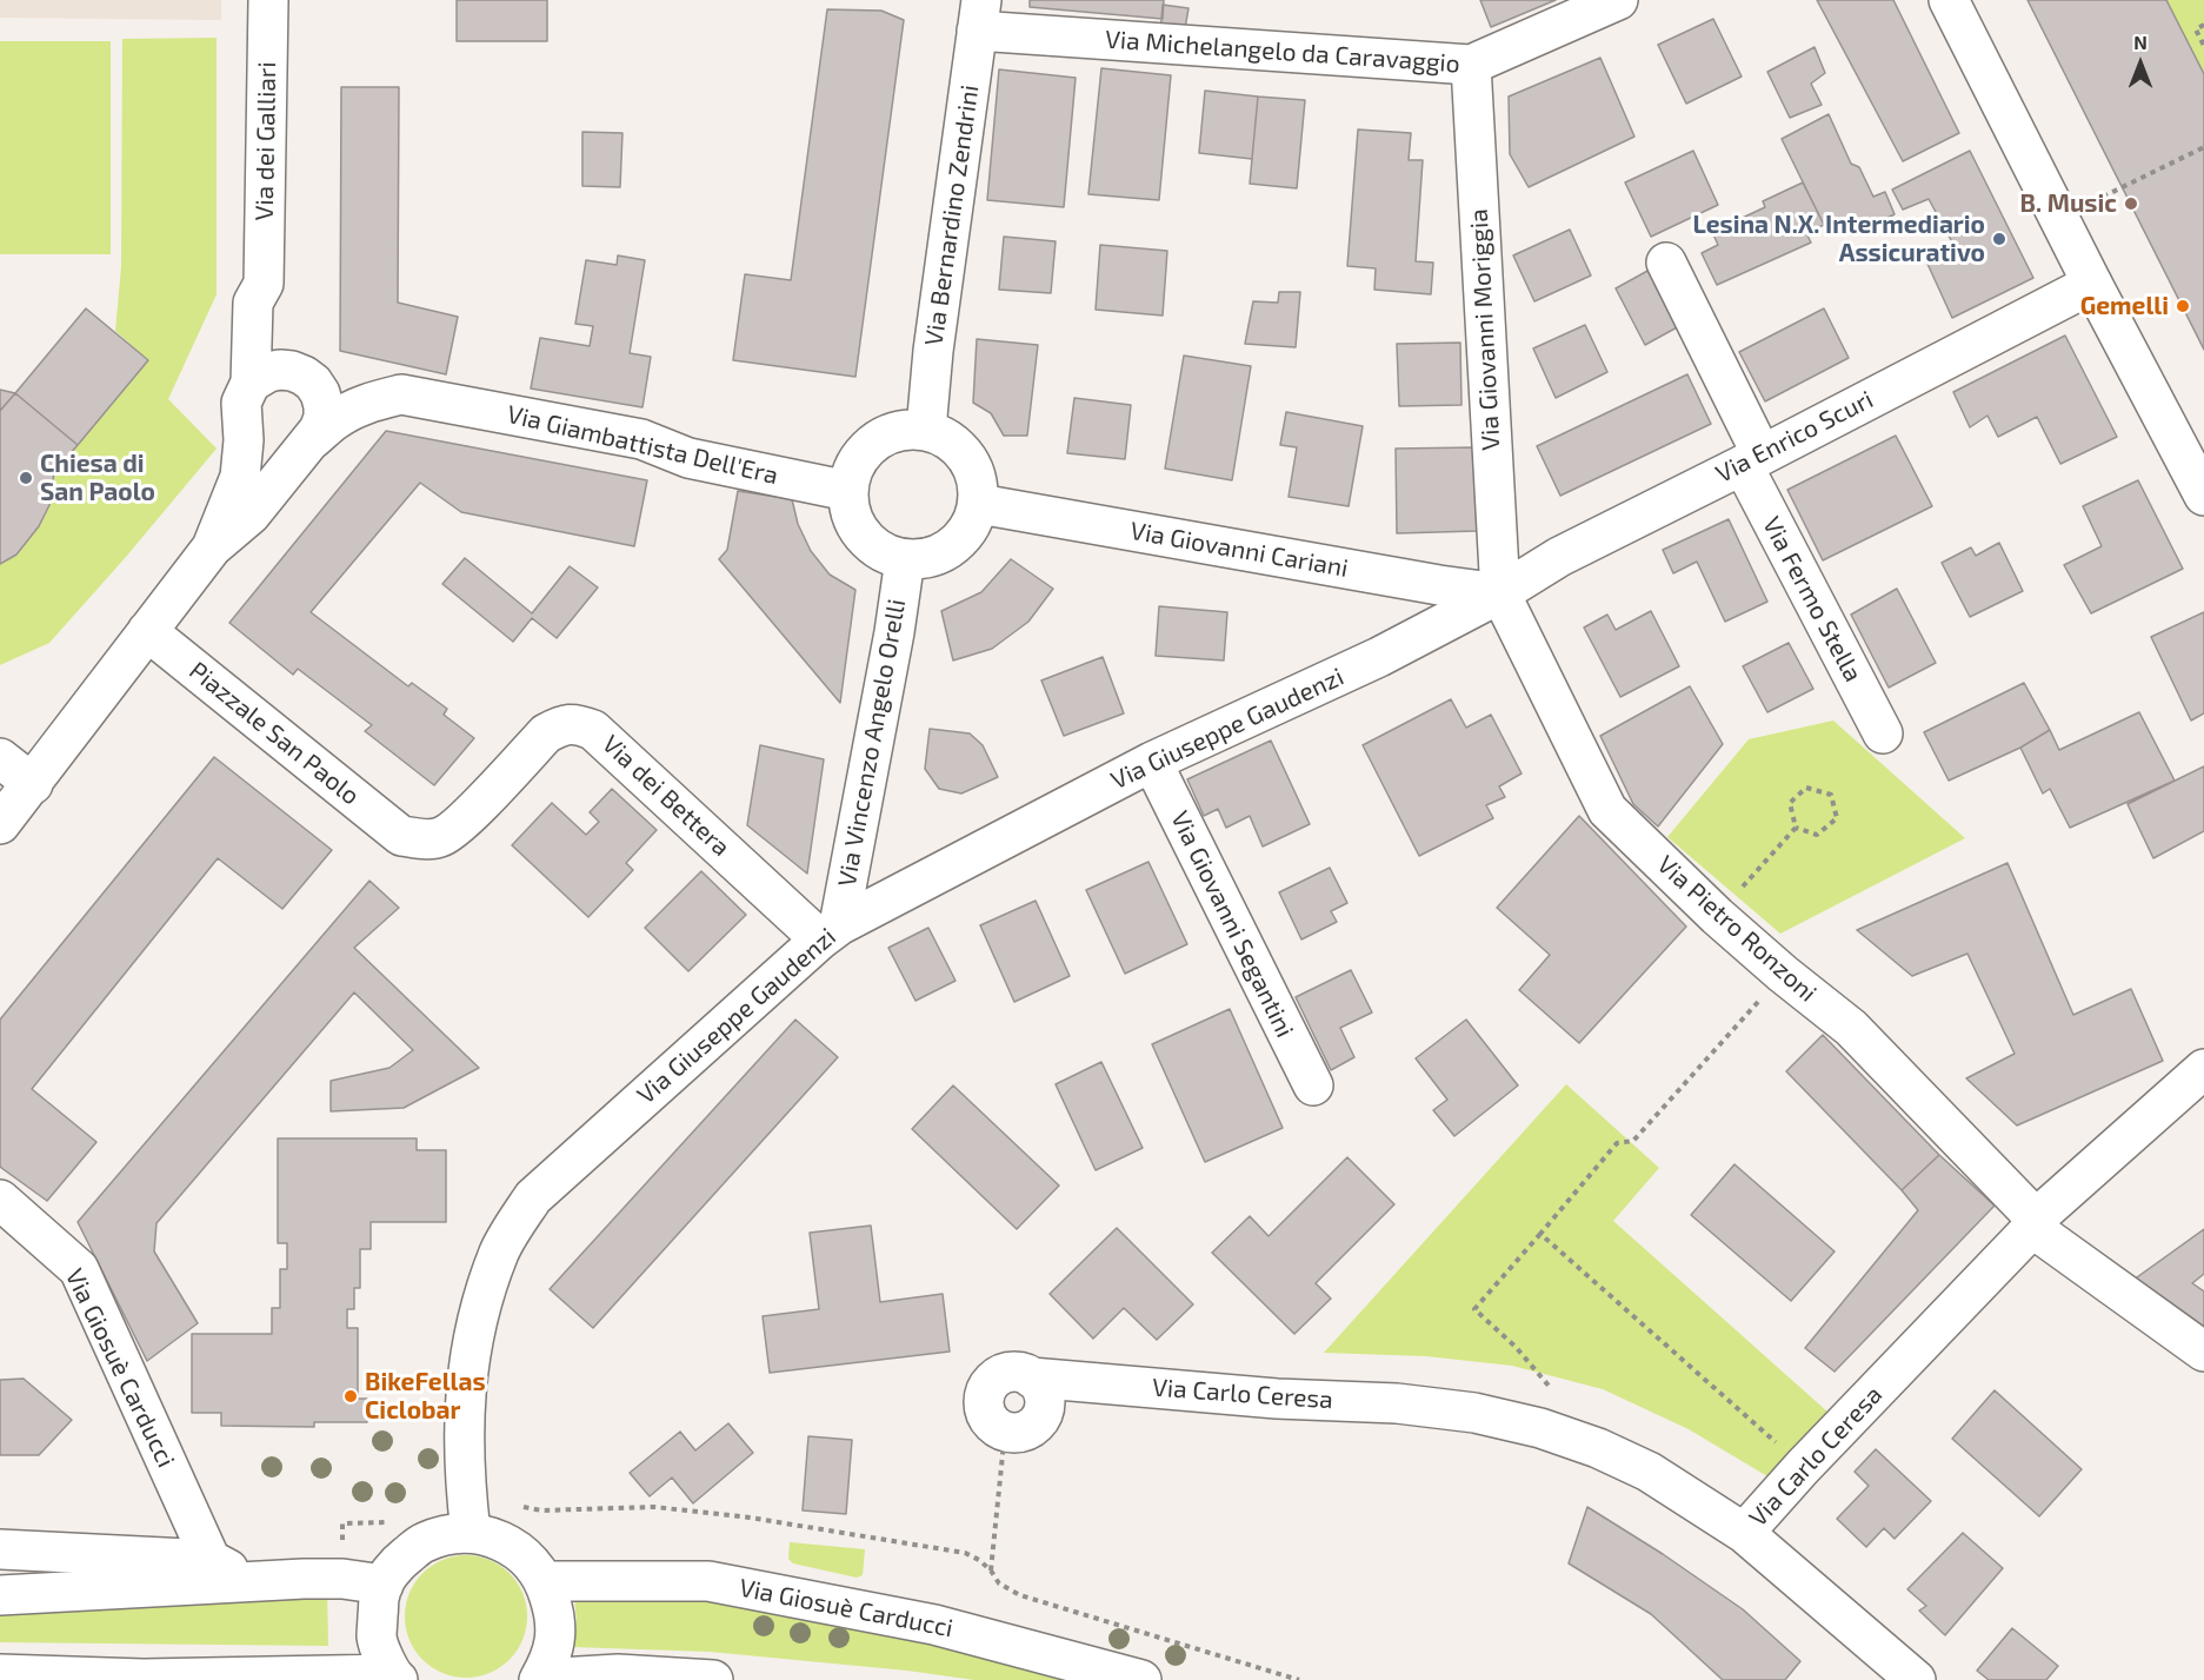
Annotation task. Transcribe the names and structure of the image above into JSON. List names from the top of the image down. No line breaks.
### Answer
{"streets":{"street":["Via Michelangelo da Caravaggio","Via dei Galliari","Via Bernardino Zendrini","Via Giovanni Moriggia","Via Enrico Scuri","Via Giambattista Dell'Era","Via Giovanni Cariani","Via Fermo Stella","Via Giuseppe Gaudenzi","Piazzale San Paolo","Via Vincenzo Angelo Orelli","Via dei Bettera","Via Giovanni Segantini","Via Pietro Ronzoni","Via Giosuè Carducci","Via Carlo Ceresa"]},"crossings":[["Via Michelangelo da Caravaggio","Via Bernardino Zendrini"],["Via Michelangelo da Caravaggio","Via Giovanni Moriggia"],["Via dei Galliari","Via Giambattista Dell'Era"],["Via Bernardino Zendrini","Via Giambattista Dell'Era"],["Via Bernardino Zendrini","Via Giovanni Cariani"],["Via Bernardino Zendrini","Via Vincenzo Angelo Orelli"],["Via Giovanni Moriggia","Via Enrico Scuri"],["Via Giovanni Moriggia","Via Giovanni Cariani"],["Via Giovanni Moriggia","Via Giuseppe Gaudenzi"],["Via Giovanni Moriggia","Via Pietro Ronzoni"],["Via Enrico Scuri","Via Giovanni Cariani"],["Via Enrico Scuri","Via Fermo Stella"],["Via Enrico Scuri","Via Giuseppe Gaudenzi"],["Via Enrico Scuri","Via Pietro Ronzoni"],["Via Giambattista Dell'Era","Via Giovanni Cariani"],["Via Giambattista Dell'Era","Via Vincenzo Angelo Orelli"],["Via Giovanni Cariani","Via Giuseppe Gaudenzi"],["Via Giovanni Cariani","Via Vincenzo Angelo Orelli"],["Via Giovanni Cariani","Via Pietro Ronzoni"],["Via Giuseppe Gaudenzi","Via Vincenzo Angelo Orelli"],["Via Giuseppe Gaudenzi","Via dei Bettera"],["Via Giuseppe Gaudenzi","Via Giovanni Segantini"],["Via Giuseppe Gaudenzi","Via Pietro Ronzoni"],["Piazzale San Paolo","Via dei Bettera"],["Via Vincenzo Angelo Orelli","Via dei Bettera"],["Via Pietro Ronzoni","Via Carlo Ceresa"]],"places":["B. Music","Lesina N.X. Intermediario Assicurativo","Gemelli","Chiesa di San Paolo","BikeFellas Ciclobar"],"north":"top"}
